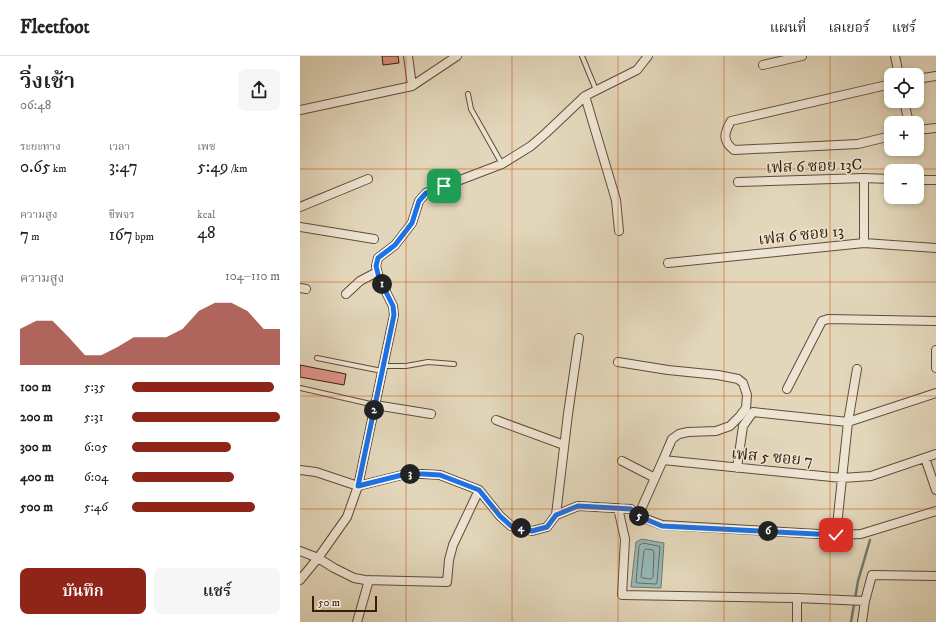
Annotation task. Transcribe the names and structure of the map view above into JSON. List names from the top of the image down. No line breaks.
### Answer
{"streets":{"street":["เฟส 6 ซอย 13C","เฟส 6 ซอย 13","เฟส 5 ซอย 7"]},"scale_bar":"50 m","page":{"header":"Fleetfoot","nav":["แผนที่","เลเยอร์","แชร์"],"heading":["วิ่งเช้า","06:48"],"map_buttons":["+","−"],"stats":[["ระยะทาง","0.65 km"],["เวลา","3:47"],["เพซ","5:49 /km"],["ความสูง","7 m"],["ชีพจร","167 bpm"],["kcal","48"]],"chart":["ความสูง","104–110 m"],"pins":["1","2","3","5","4","6"],"list":[{"name":"100 m","note":"5:35"},{"name":"200 m","note":"5:31"},{"name":"300 m","note":"6:05"},{"name":"400 m","note":"6:04"},{"name":"500 m","note":"5:46"}],"buttons":["บันทึก","แชร์"],"scale":"50 m"}}
